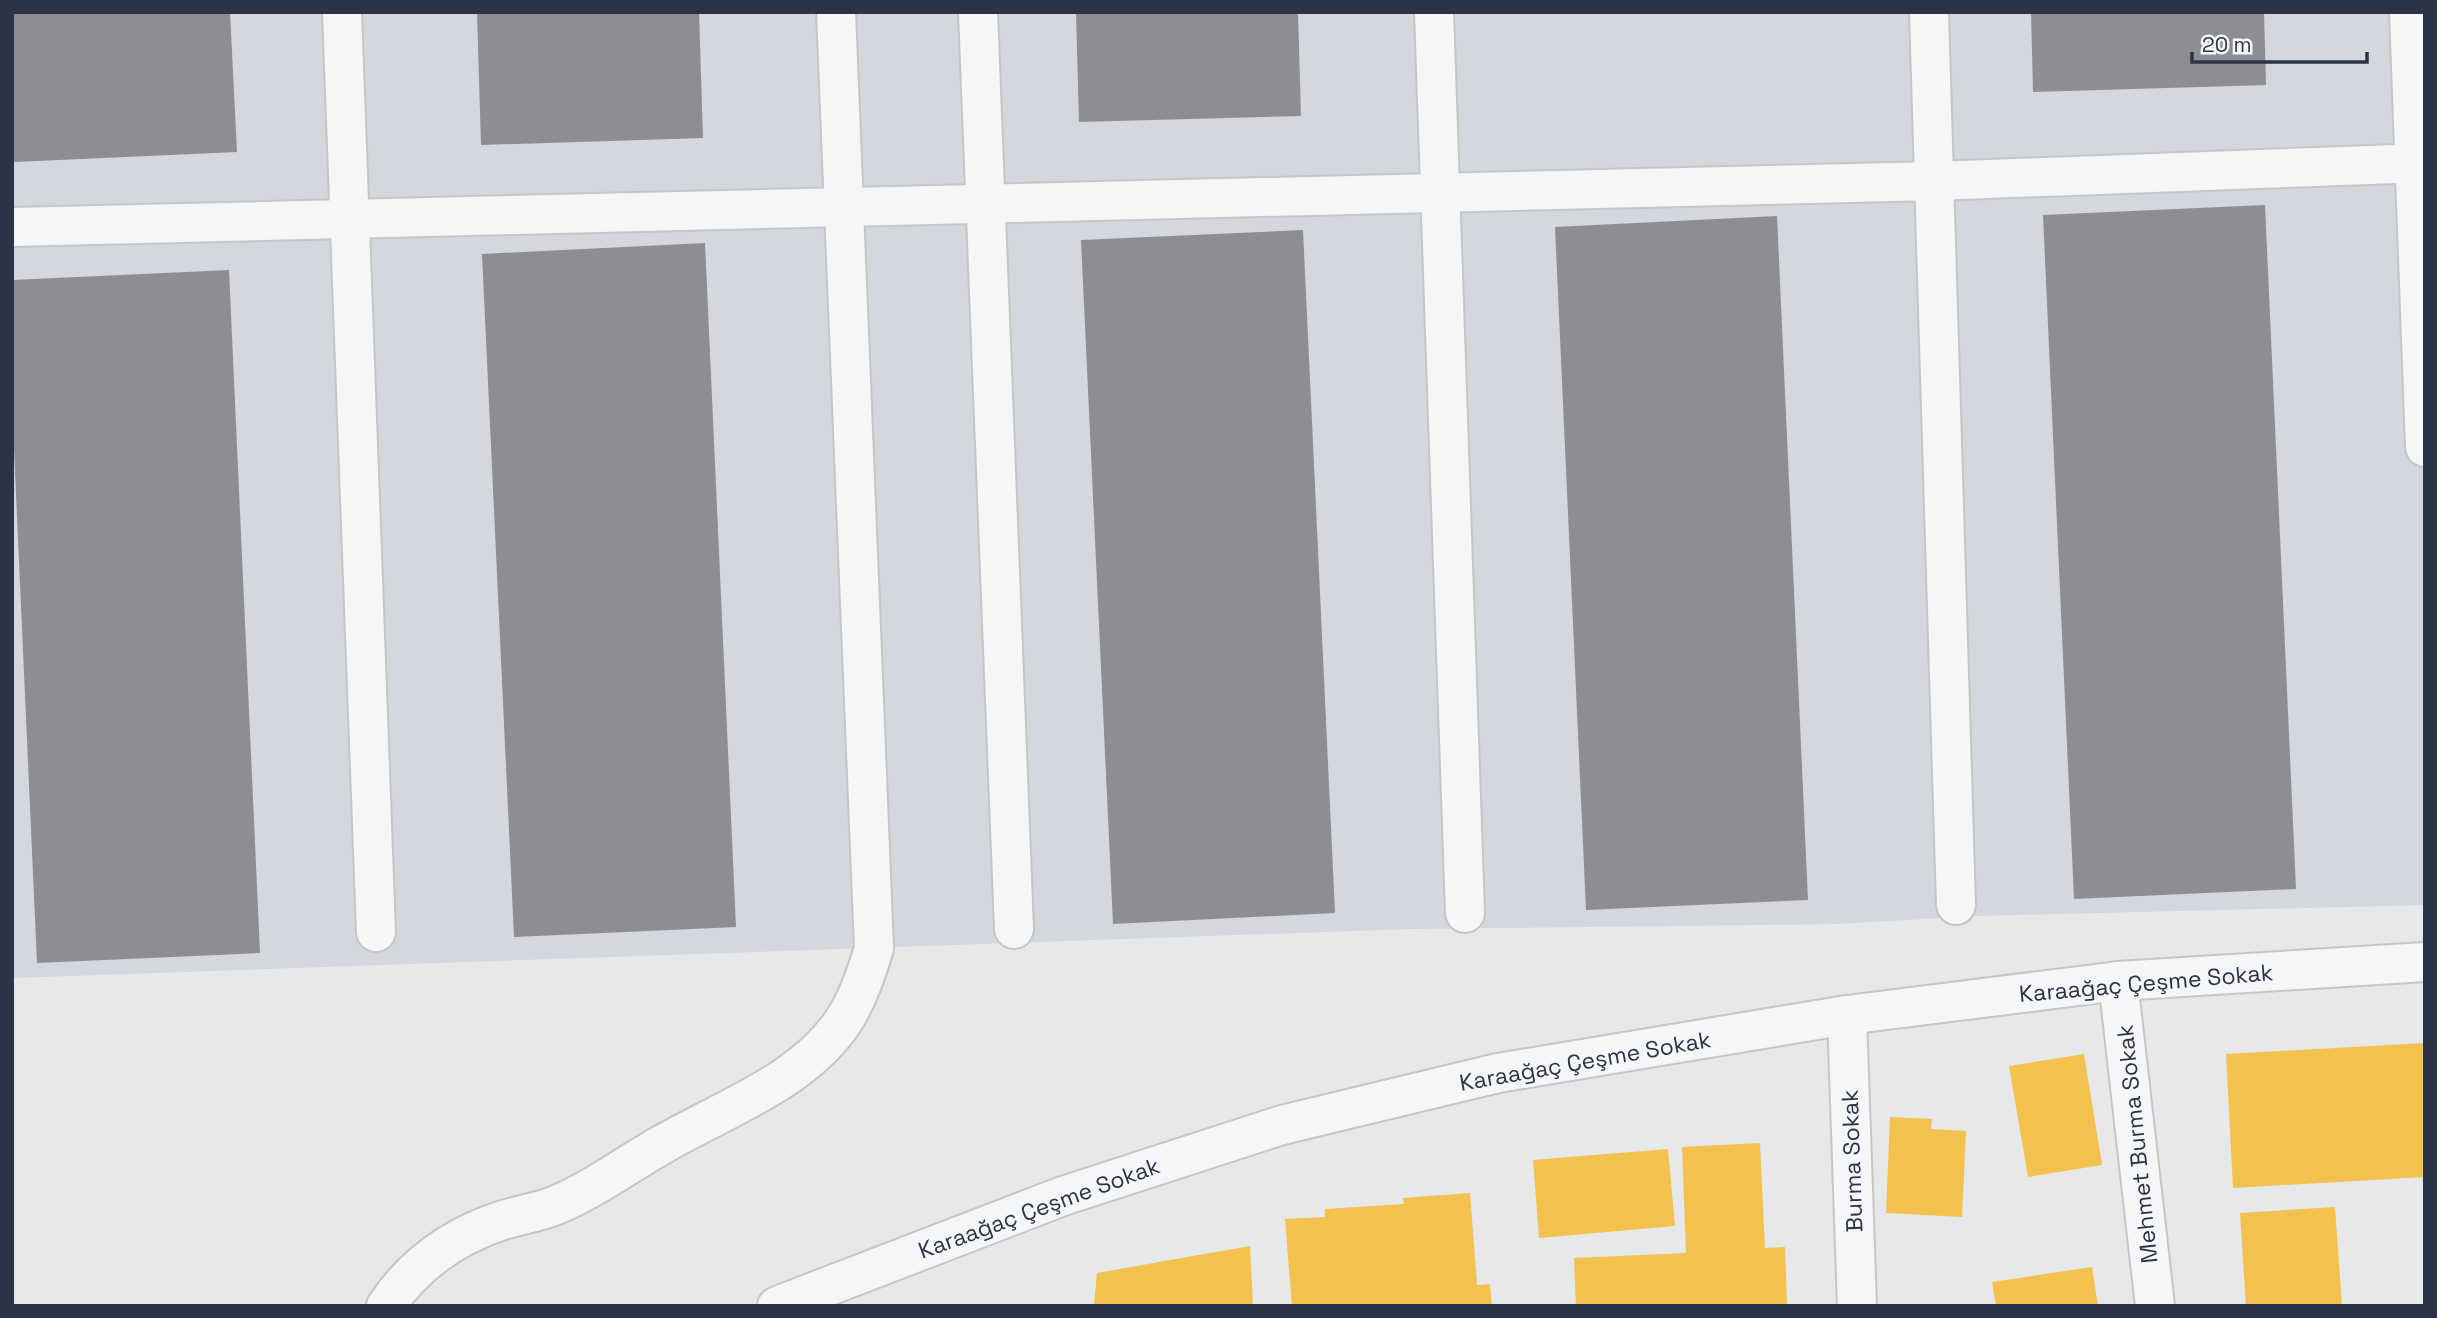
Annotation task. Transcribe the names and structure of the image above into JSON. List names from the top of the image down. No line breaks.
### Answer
{"streets":{"street":["Karaağaç Çeşme Sokak","Mehmet Burma Sokak","Burma Sokak"]},"crossings":[["Karaağaç Çeşme Sokak","Mehmet Burma Sokak"],["Karaağaç Çeşme Sokak","Burma Sokak"]],"scale_bar":"20 m"}
